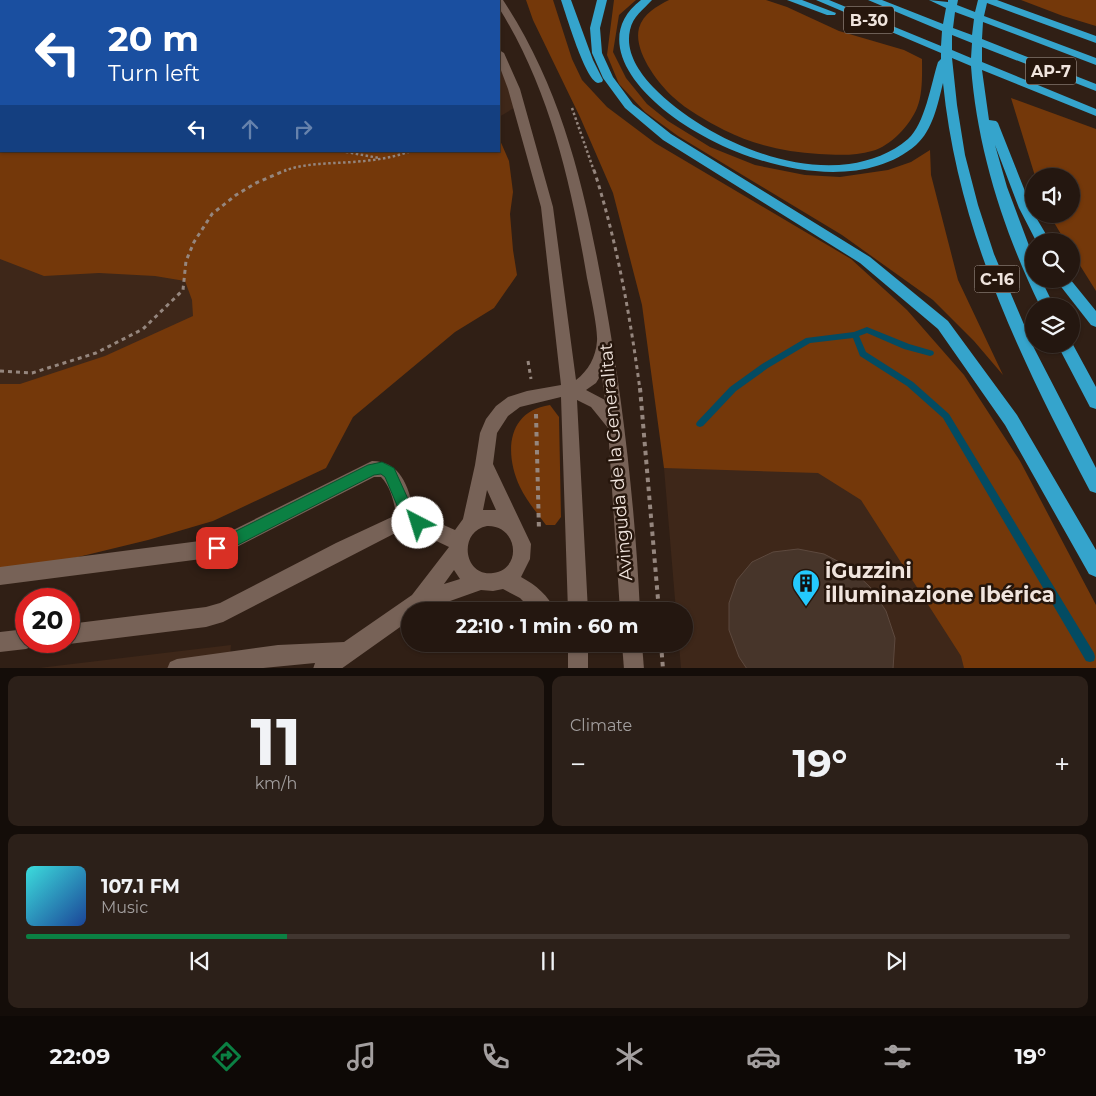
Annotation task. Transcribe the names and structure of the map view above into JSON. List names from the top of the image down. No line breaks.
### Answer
{"streets":{"highway":["B-30","AP-7","C-16"],"street":["Avinguda de la Generalitat"]},"places":{"building":["iGuzzini illuminazione Ibérica"]},"page":{"turn":["20 m","Turn left"],"limit":"20","trip":"22:10 · 1 min · 60 m","tile":[["11","km/h"],"Climate"],"heat":["−","19°","+"],"song":["107.1 FM","Music"],"tabs":["22:09","19°"]}}
